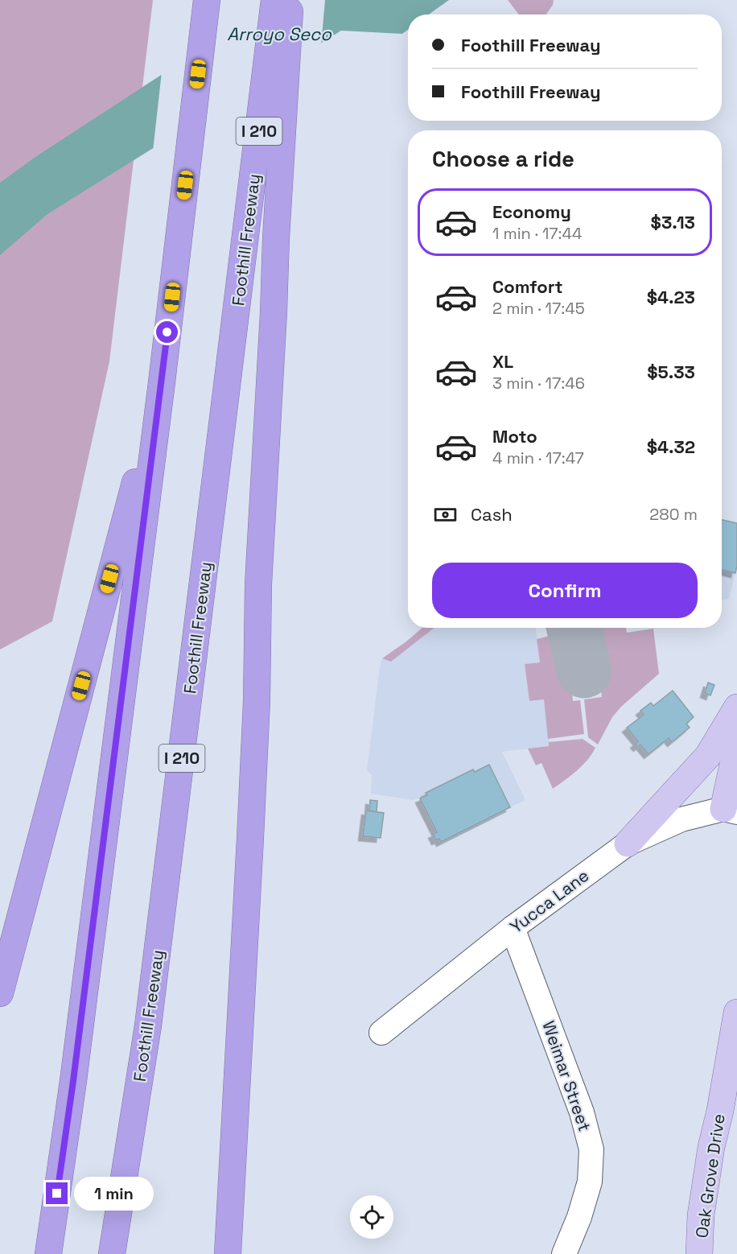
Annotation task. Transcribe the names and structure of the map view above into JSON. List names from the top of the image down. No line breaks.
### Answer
{"streets":{"highway":["I 210","Foothill Freeway"],"main road":["Oak Grove Drive"],"street":["Yucca Lane","Weimar Street"]},"crossings":[["Yucca Lane","Weimar Street"]],"water":["Arroyo Seco"],"page":{"banner":["Foothill Freeway","Foothill Freeway"],"heading":"Choose a ride","list":[{"name":"Economy","note":"1 min · 17:44","value":"$3.13"},{"name":"Comfort","note":"2 min · 17:45","value":"$4.23"},{"name":"XL","note":"3 min · 17:46","value":"$5.33"},{"name":"Moto","note":"4 min · 17:47","value":"$4.32"}],"pay":["Cash","280 m"],"buttons":"Confirm","bubble":"1 min"}}
